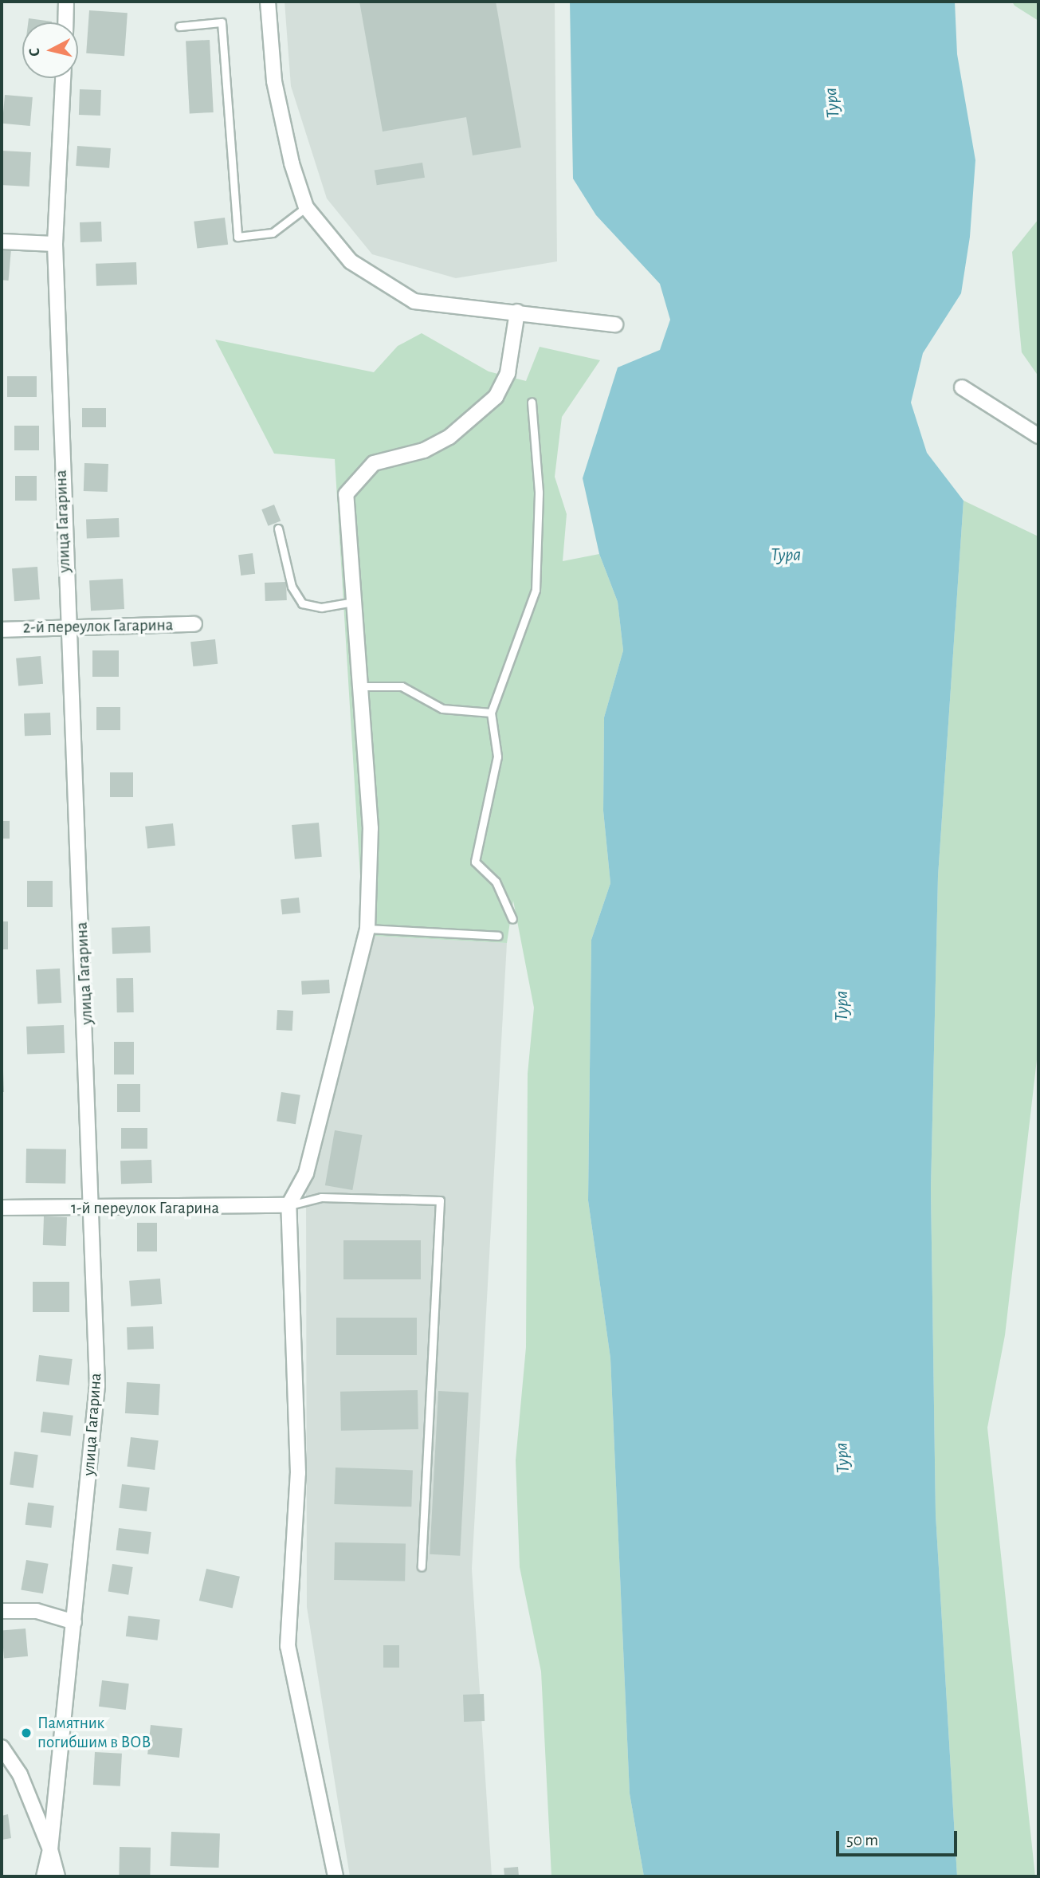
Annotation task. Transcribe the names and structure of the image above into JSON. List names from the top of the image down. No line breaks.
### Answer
{"streets":{"street":["улица Гагарина","2-й переулок Гагарина","1-й переулок Гагарина"]},"crossings":[["улица Гагарина","2-й переулок Гагарина"],["улица Гагарина","1-й переулок Гагарина"]],"water":["Тура"],"places":["Памятник погибшим в ВОВ"],"scale_bar":"50 m","north":"left"}
